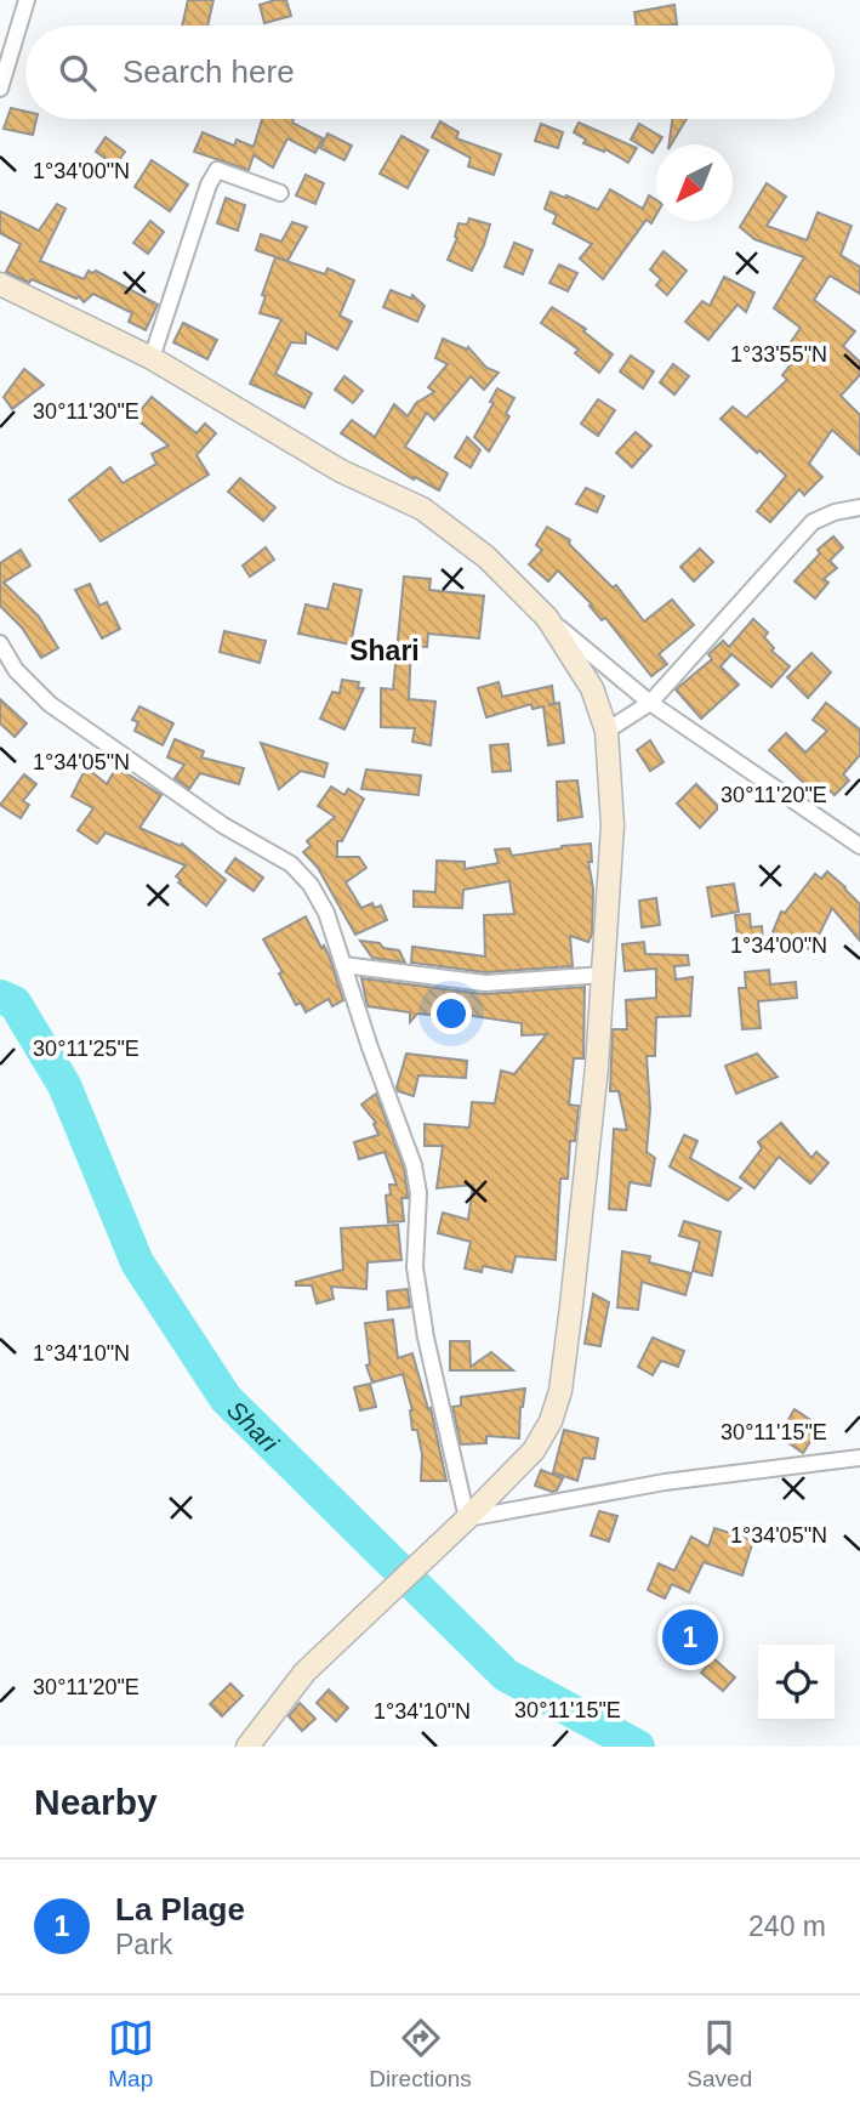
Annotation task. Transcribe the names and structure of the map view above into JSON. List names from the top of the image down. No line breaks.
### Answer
{"districts":["Shari"],"water":["Shari"],"north":"bottom left","page":{"search":"Search here","pins":"1","heading":"Nearby","list":[{"mark":"1","name":"La Plage","note":"Park","value":"240 m"}],"nav":["Map","Directions","Saved"]},"coordinates":["1°34'00\"N","1°33'55\"N","30°11'30\"E","1°34'05\"N","30°11'20\"E","30°11'25\"E","1°34'10\"N","30°11'15\"E"]}
